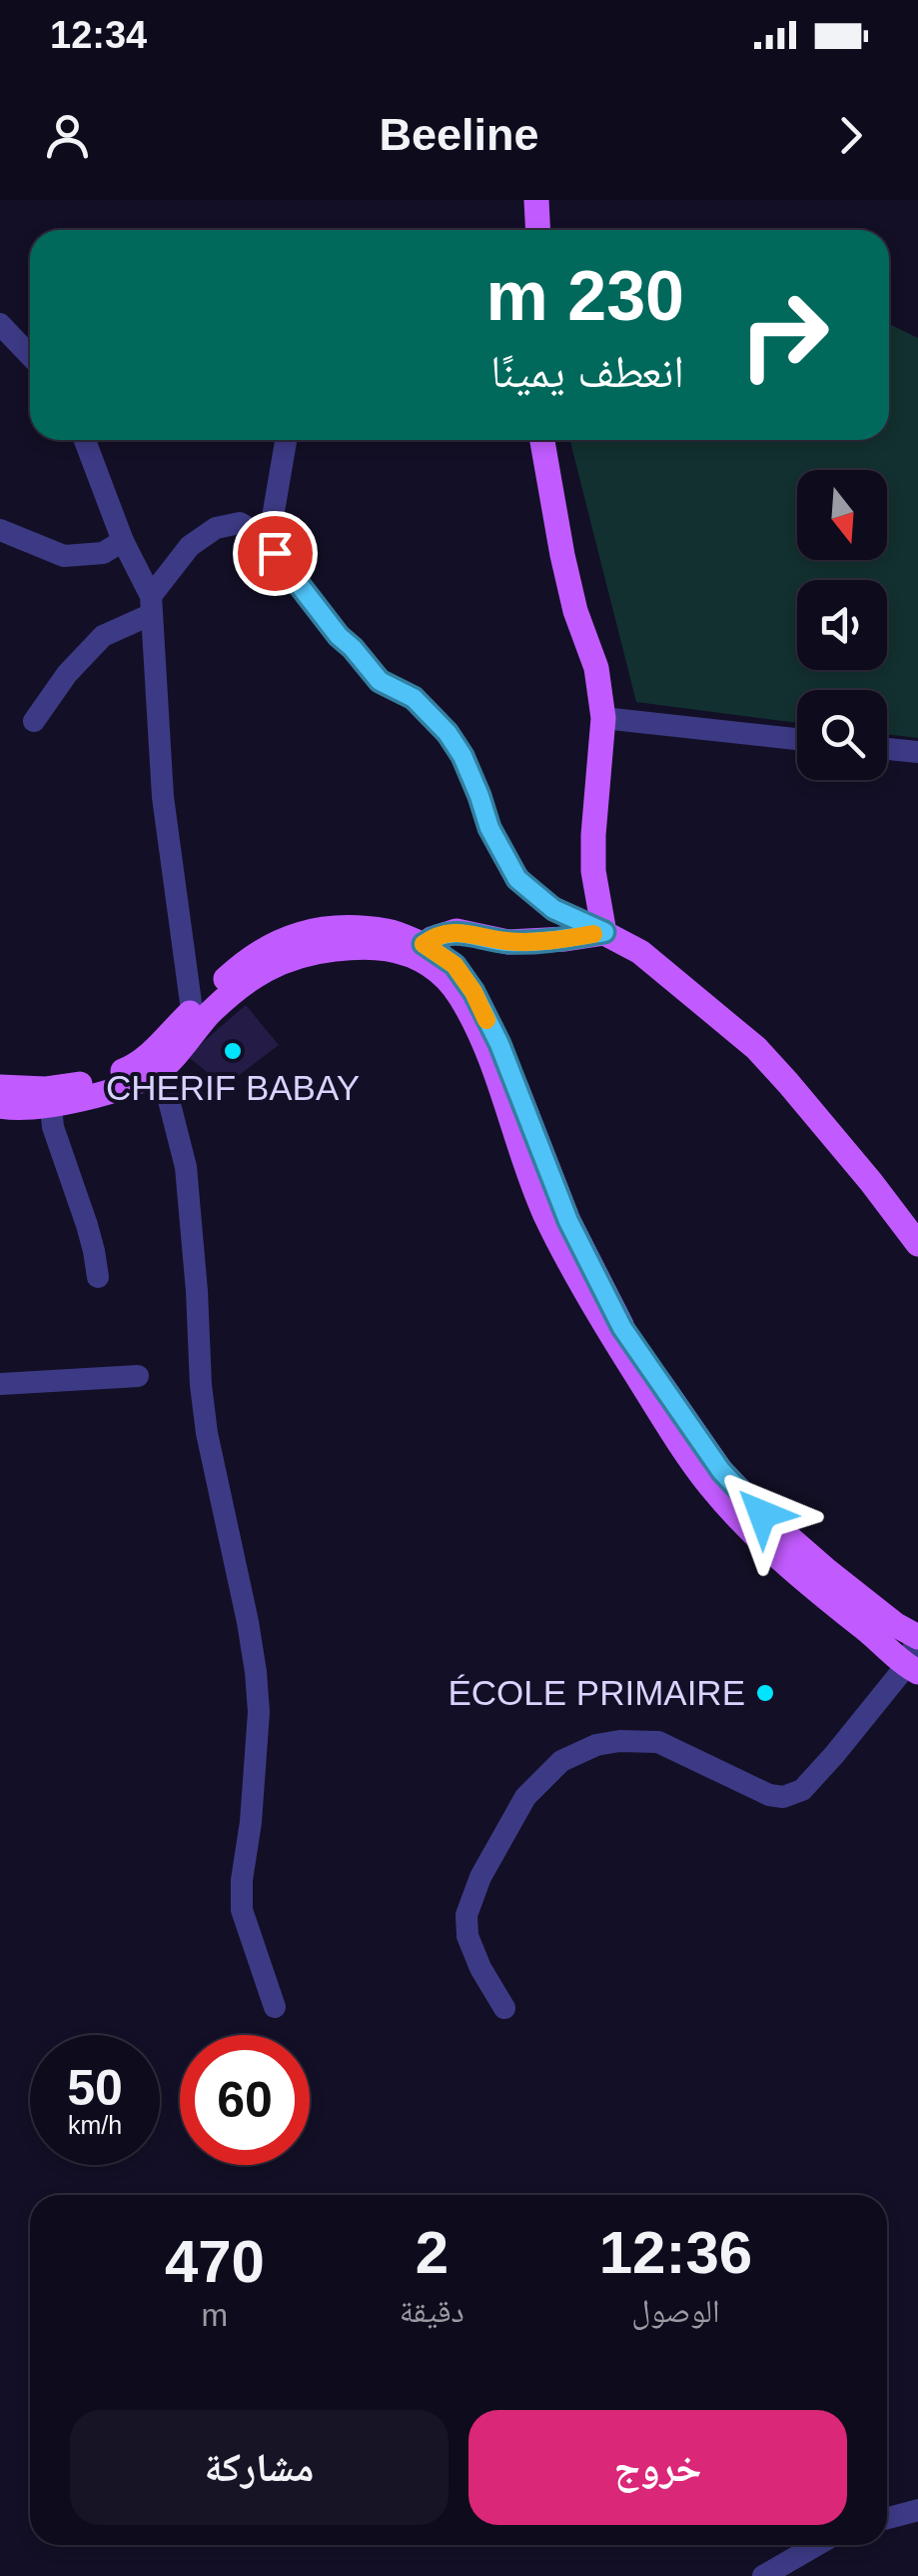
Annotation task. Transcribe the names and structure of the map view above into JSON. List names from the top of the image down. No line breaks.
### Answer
{"places":["CHERIF BABAY","ÉCOLE PRIMAIRE"],"north":"bottom","page":{"status":"12:34","header":"Beeline","turn":["230 m","انعطف يمينًا"],"speed":"50 km/h","limit":"60","eta":["12:36","الوصول","2","دقيقة","470","m"],"buttons":["خروج","مشاركة"]}}
